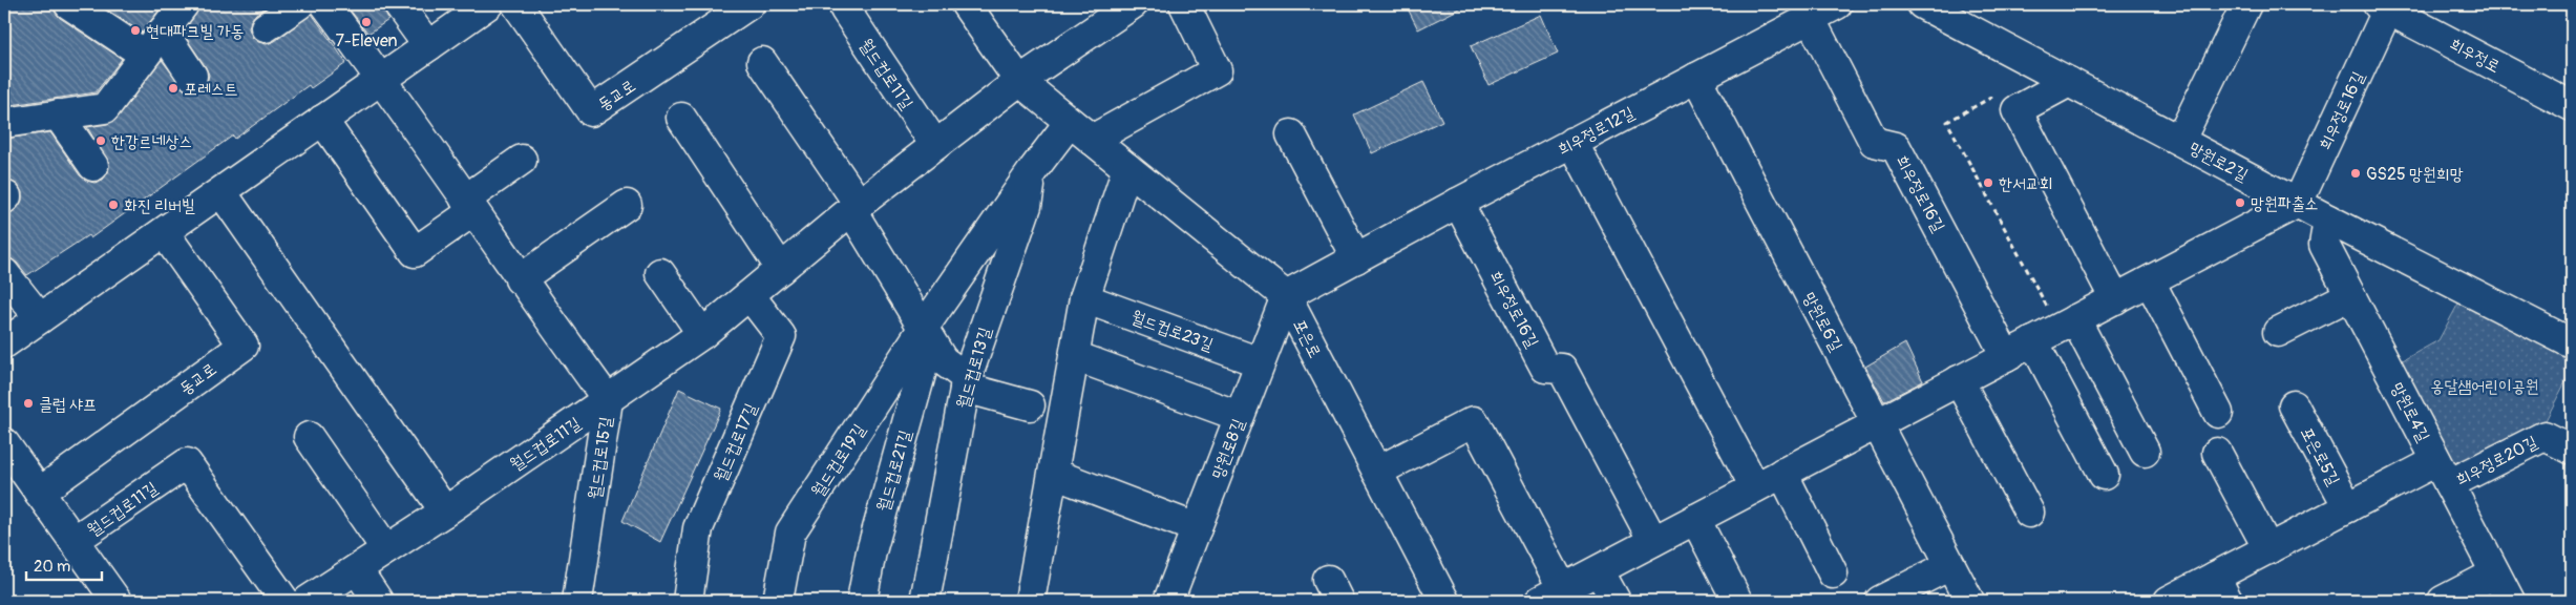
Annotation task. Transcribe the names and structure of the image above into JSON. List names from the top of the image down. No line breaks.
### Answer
{"streets":{"street":["희우정로","월드컵로11길","동교로","희우정로16길","희우정로12길","망원로2길","망원로6길","월드컵로23길","포은로","월드컵로13길","망원로4길","월드컵로17길","망원로8길","포은로5길","월드컵로15길","월드컵로19길","희우정로20길","월드컵로21길"]},"crossings":[["희우정로","희우정로16길"],["월드컵로11길","동교로"],["월드컵로11길","포은로"],["월드컵로11길","월드컵로17길"],["월드컵로11길","월드컵로15길"],["희우정로16길","희우정로12길"],["희우정로16길","망원로2길"],["희우정로12길","망원로6길"],["희우정로12길","포은로"],["희우정로12길","망원로8길"],["망원로2길","망원로4길"],["월드컵로23길","망원로8길"],["포은로","망원로8길"],["포은로","월드컵로19길"],["월드컵로13길","월드컵로19길"],["망원로4길","희우정로20길"],["월드컵로19길","월드컵로21길"]],"parks":["옹달샘어린이공원"],"places":["7-Eleven","현대파크빌 가동","포레스트","한강르네상스","GS25 망원희망","한서교회","망원파출소","화진 리버빌","클럽 샤프"],"scale_bar":"20 m"}
